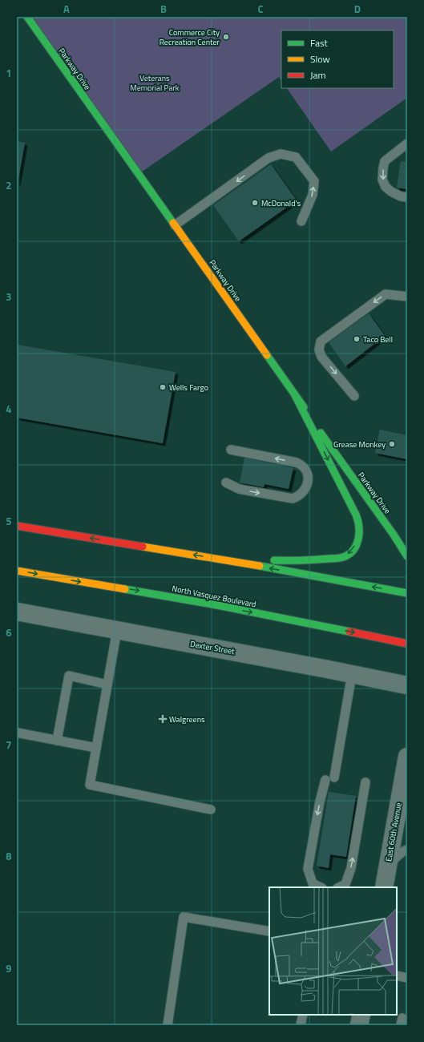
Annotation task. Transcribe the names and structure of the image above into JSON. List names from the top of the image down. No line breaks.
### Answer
{"streets":{"main road":["Parkway Drive","North Vasquez Boulevard"],"street":["Dexter Street","East 60th Avenue"]},"parks":["Veterans Memorial Park"],"places":{"other":["Commerce City Recreation Center","McDonald's","Taco Bell","Wells Fargo","Grease Monkey"],"health":["Walgreens"]},"legend":["Fast","Slow","Jam"],"grid":{"columns":["A","B","C","D"],"rows":["1","2","3","4","5","6","7","8","9"]}}
